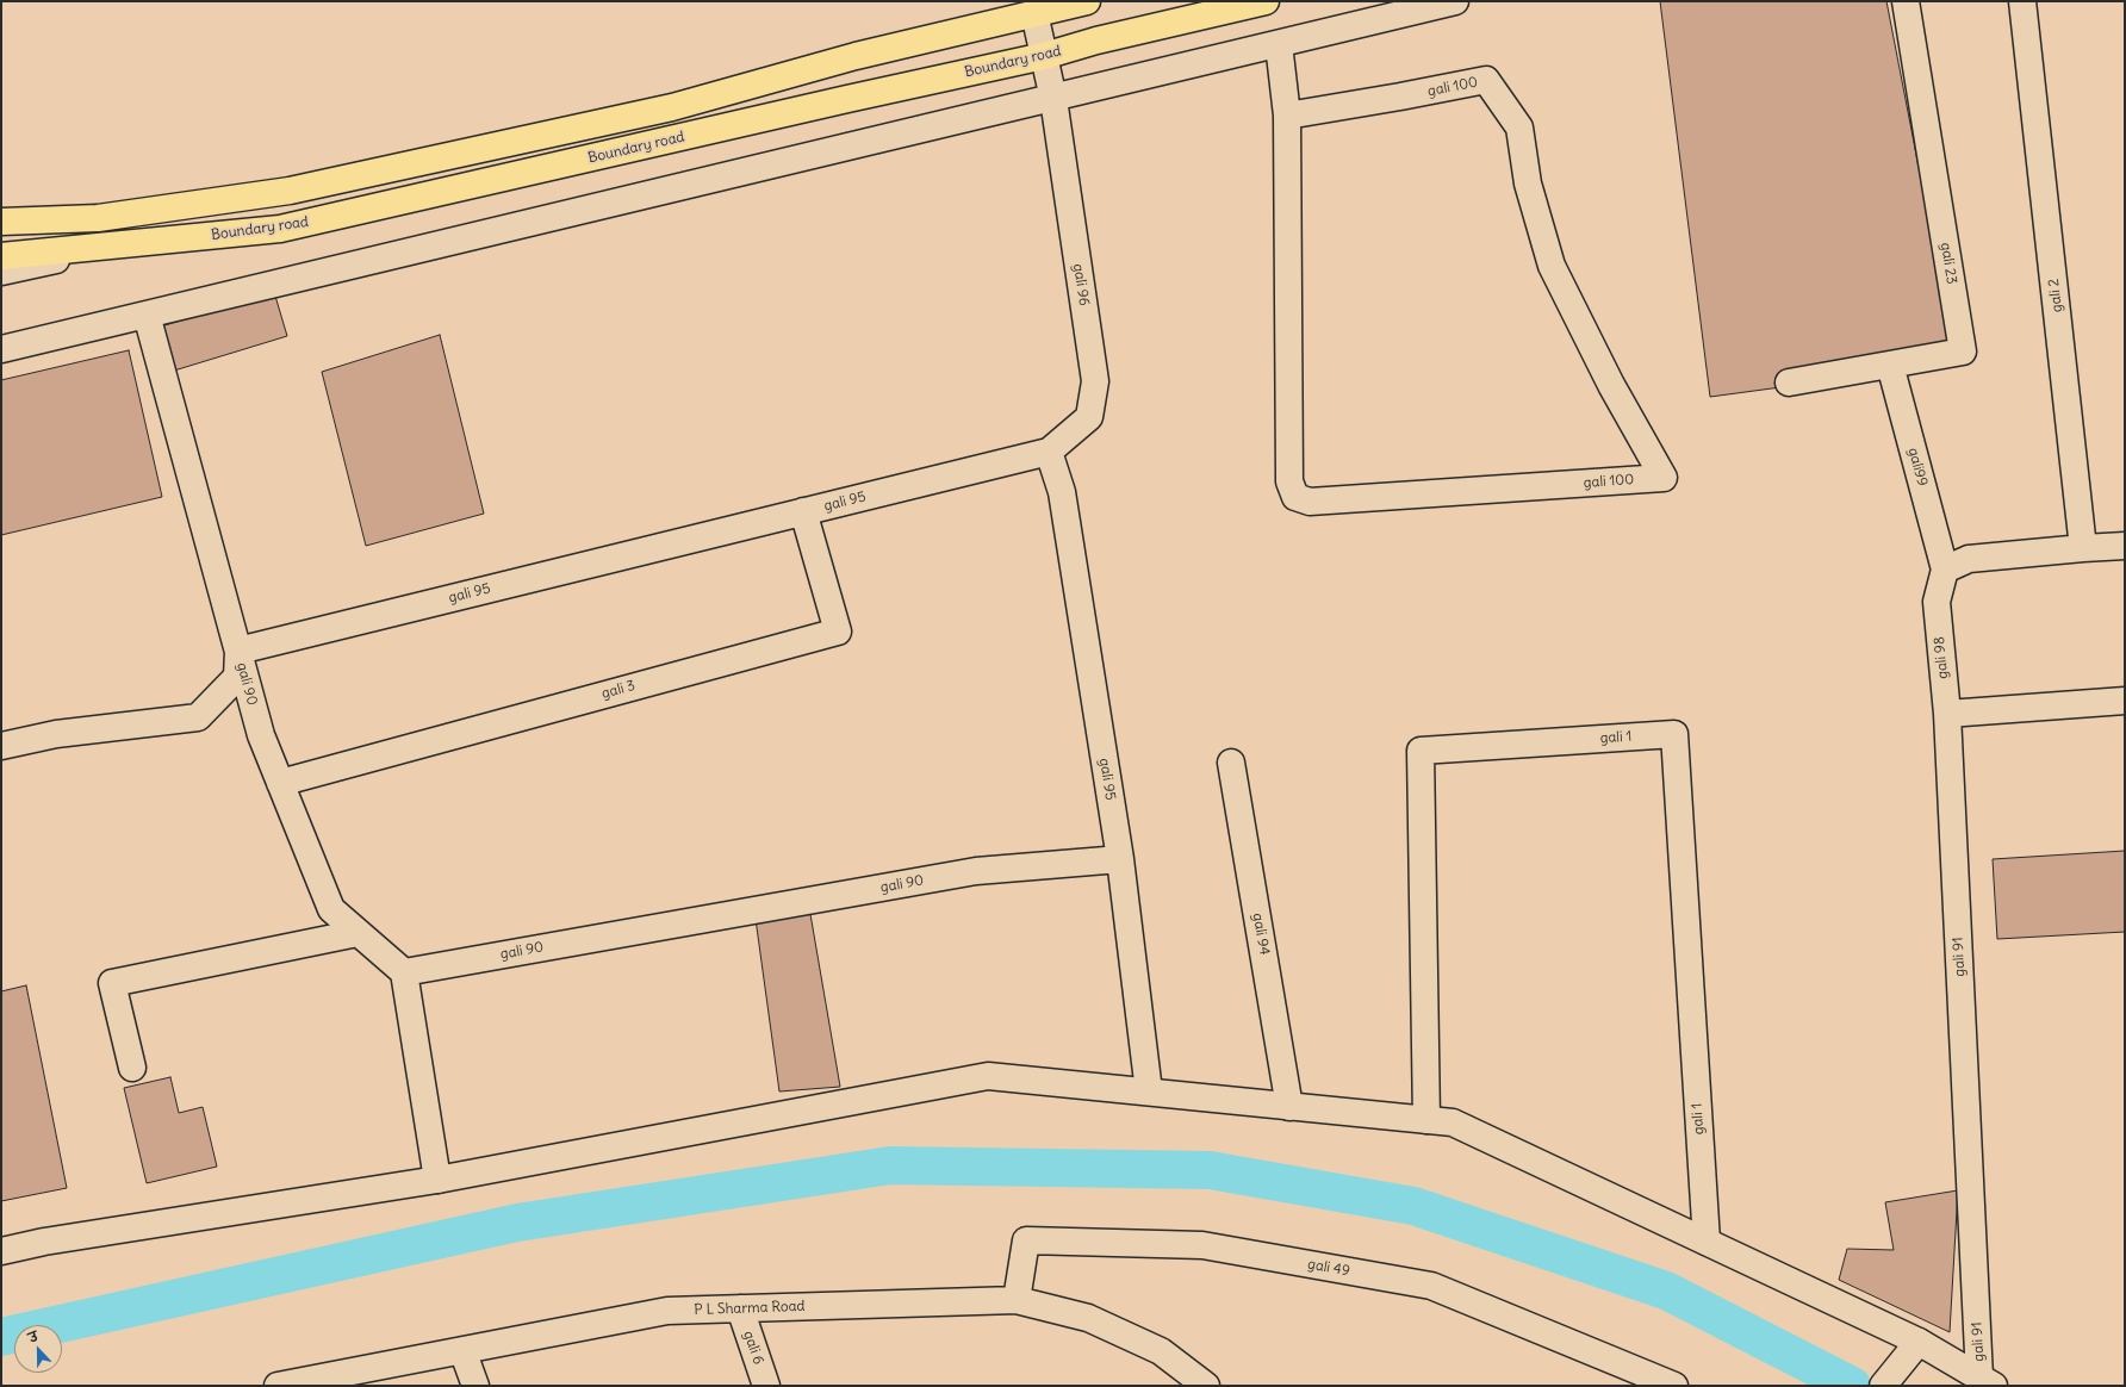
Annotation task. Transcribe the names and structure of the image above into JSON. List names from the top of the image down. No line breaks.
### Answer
{"streets":{"main road":["Boundary road"],"street":["gali 100","gali 23","gali 96","gali 2","gali99","gali 95","gali 98","gali 90","gali 3","gali 1","gali 94","gali 91","gali 49","P L Sharma Road","gali 6"]},"crossings":[["Boundary road","gali 96"],["gali 23","gali99"],["gali 96","gali 95"],["gali99","gali 98"],["gali 95","gali 90"],["gali 95","gali 3"],["gali 98","gali 91"],["gali 90","gali 3"],["gali 49","P L Sharma Road"],["P L Sharma Road","gali 6"]],"north":"top"}
